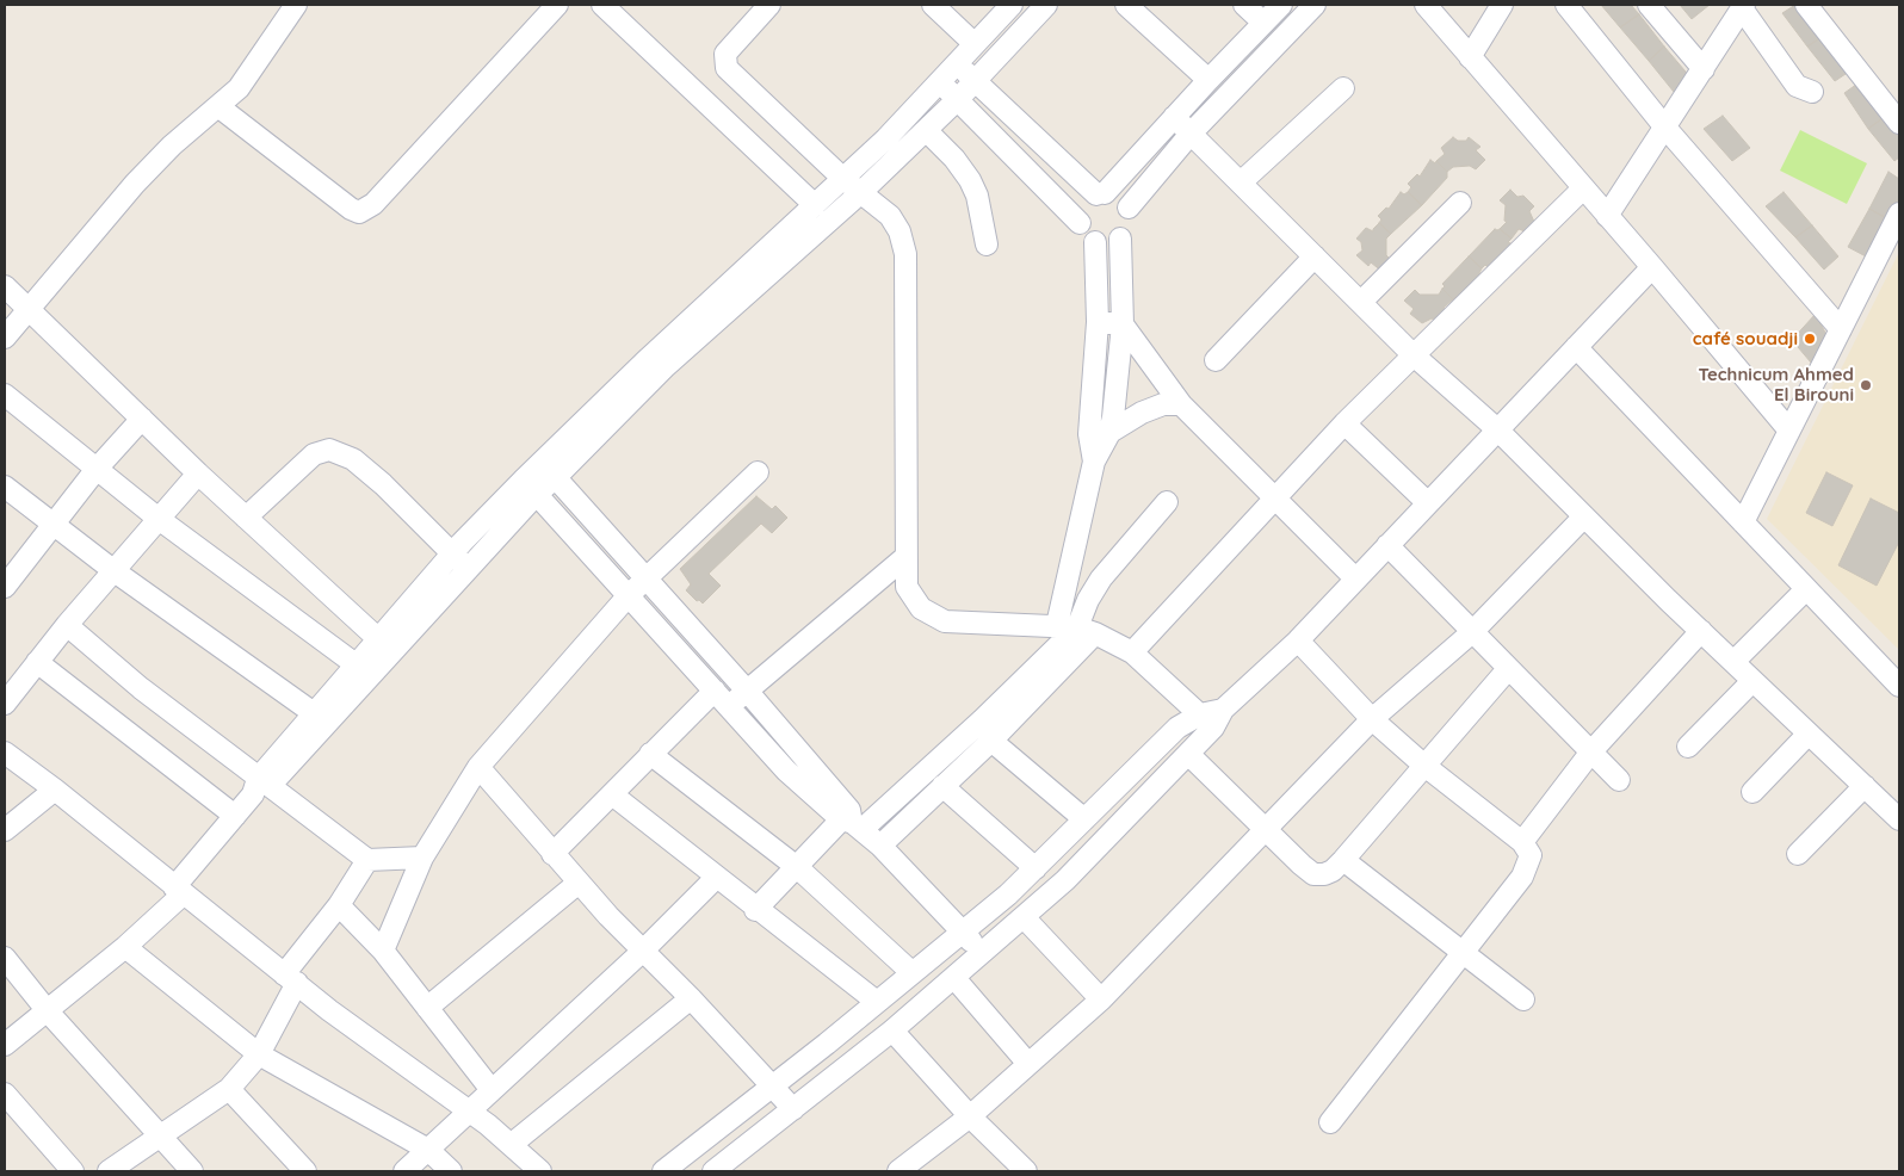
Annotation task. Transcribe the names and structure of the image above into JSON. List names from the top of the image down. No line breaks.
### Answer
{"places":["café souadji","Technicum Ahmed El Birouni"]}
